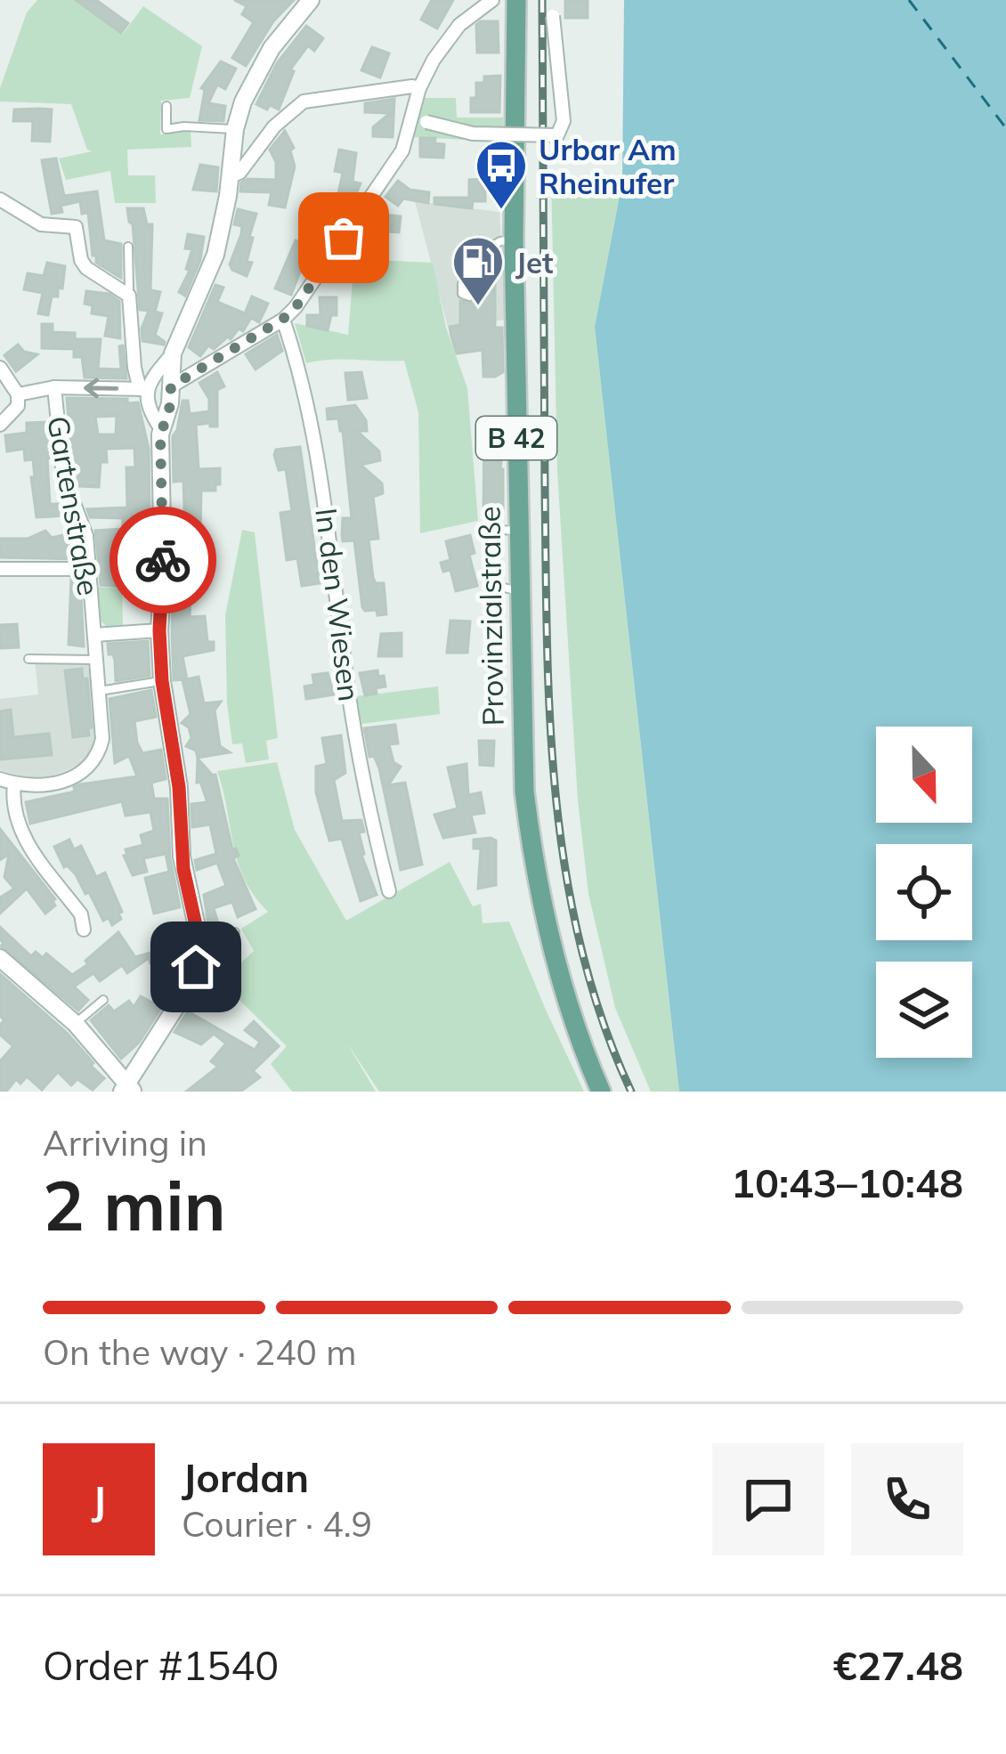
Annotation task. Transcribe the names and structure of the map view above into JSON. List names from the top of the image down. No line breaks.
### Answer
{"streets":{"main road":["B 42","Provinzialstraße"],"street":["Gartenstraße","In den Wiesen"]},"places":{"bus stop":["Urbar Am Rheinufer"],"fuel station":["Jet"]},"north":"bottom","page":{"heading":["2 min","Arriving in","10:43–10:48"],"panel":["Jordan","Courier · 4.9","Order #1540","€27.48"],"bar":"On the way · 240 m","round":"J"}}
